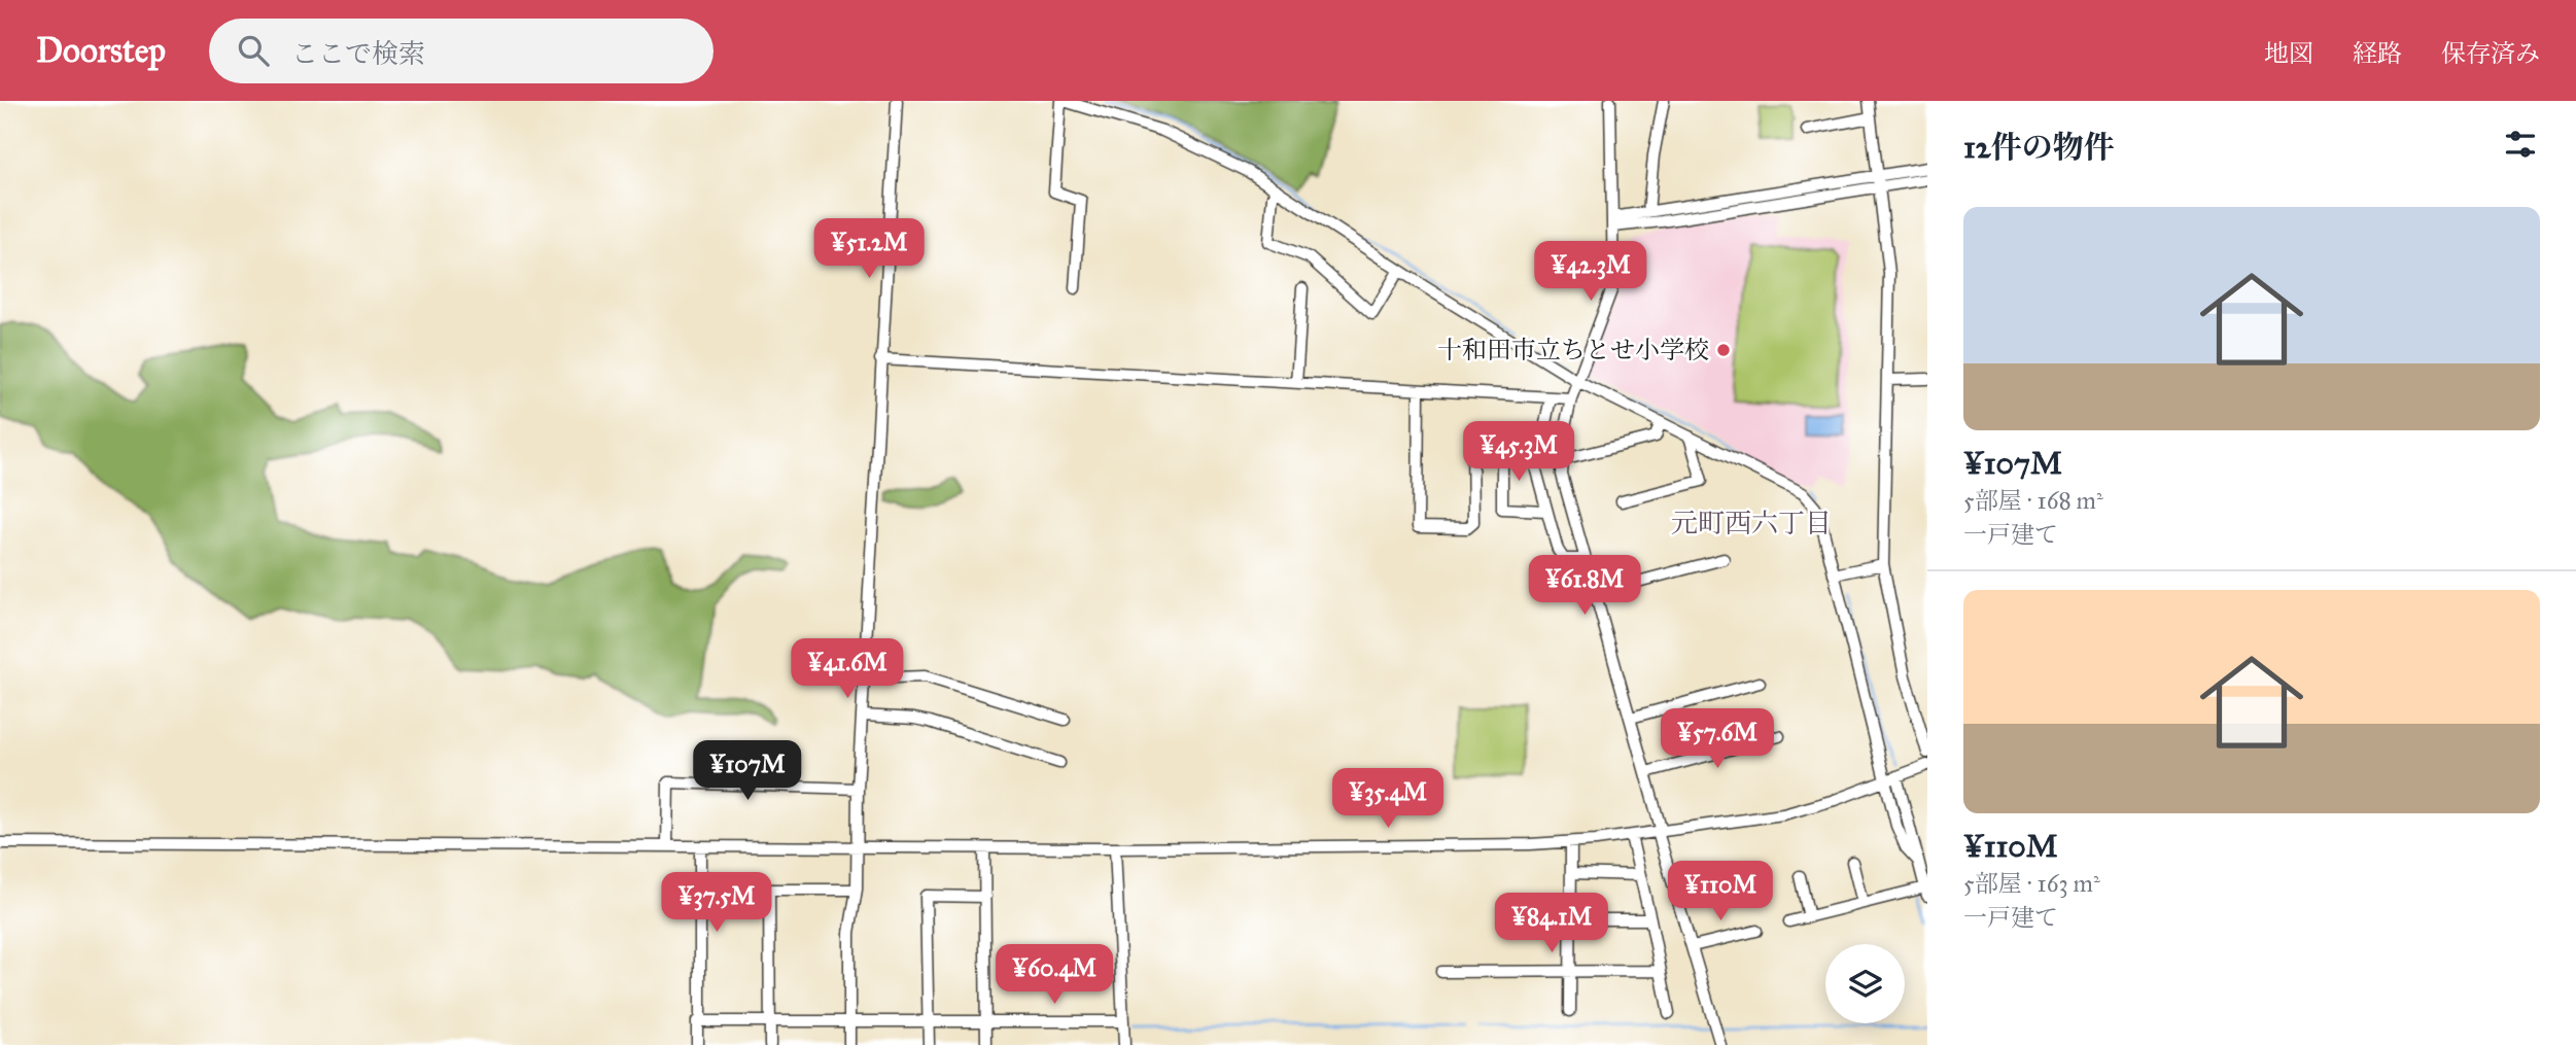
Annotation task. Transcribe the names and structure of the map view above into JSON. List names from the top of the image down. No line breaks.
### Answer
{"districts":["元町西六丁目"],"places":["十和田市立ちとせ小学校"],"page":{"header":"Doorstep","search":"ここで検索","nav":["地図","経路","保存済み"],"heading":"12件の物件","list":[{"name":"¥107M","note":"5部屋 · 168 m² · 一戸建て"},{"name":"¥110M","note":"5部屋 · 163 m² · 一戸建て"}],"price":["¥51.2M","¥42.3M","¥45.3M","¥61.8M","¥41.6M","¥57.6M","¥107M","¥35.4M","¥110M","¥37.5M","¥84.1M","¥60.4M"]}}
